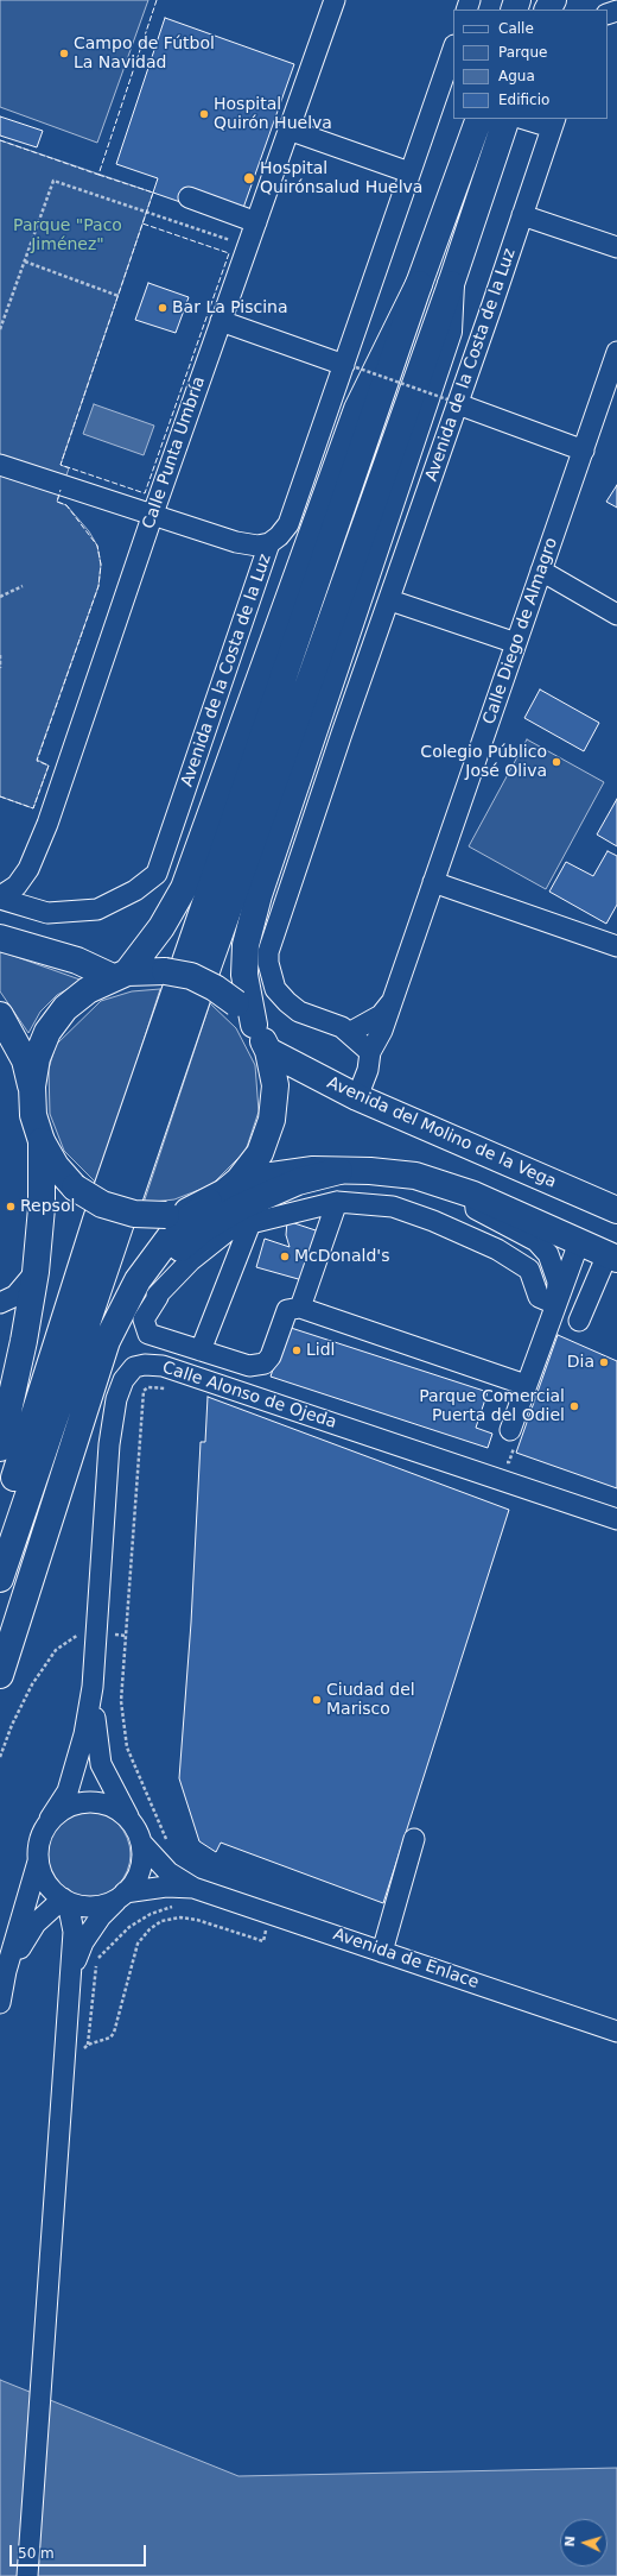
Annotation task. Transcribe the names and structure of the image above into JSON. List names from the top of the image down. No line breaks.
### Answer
{"streets":{"main road":["Avenida del Molino de la Vega"],"street":["Avenida de la Costa de la Luz","Calle Punta Umbría","Calle Diego de Almagro","Calle Alonso de Ojeda","Avenida de Enlace"]},"crossings":[["Avenida de la Costa de la Luz","Calle Punta Umbría"],["Avenida de la Costa de la Luz","Calle Diego de Almagro"],["Calle Diego de Almagro","Avenida del Molino de la Vega"],["Calle Alonso de Ojeda","Avenida de Enlace"]],"parks":["Parque \"Paco Jiménez\""],"places":["Campo de Fútbol La Navidad","Hospital Quirón Huelva","Hospital Quirónsalud Huelva","Bar La Piscina","Colegio Público José Oliva","Repsol","McDonald's","Lidl","Dia","Parque Comercial Puerta del Odiel","Ciudad del Marisco"],"legend":["Calle","Parque","Agua","Edificio"],"scale_bar":"50 m","north":"left"}
